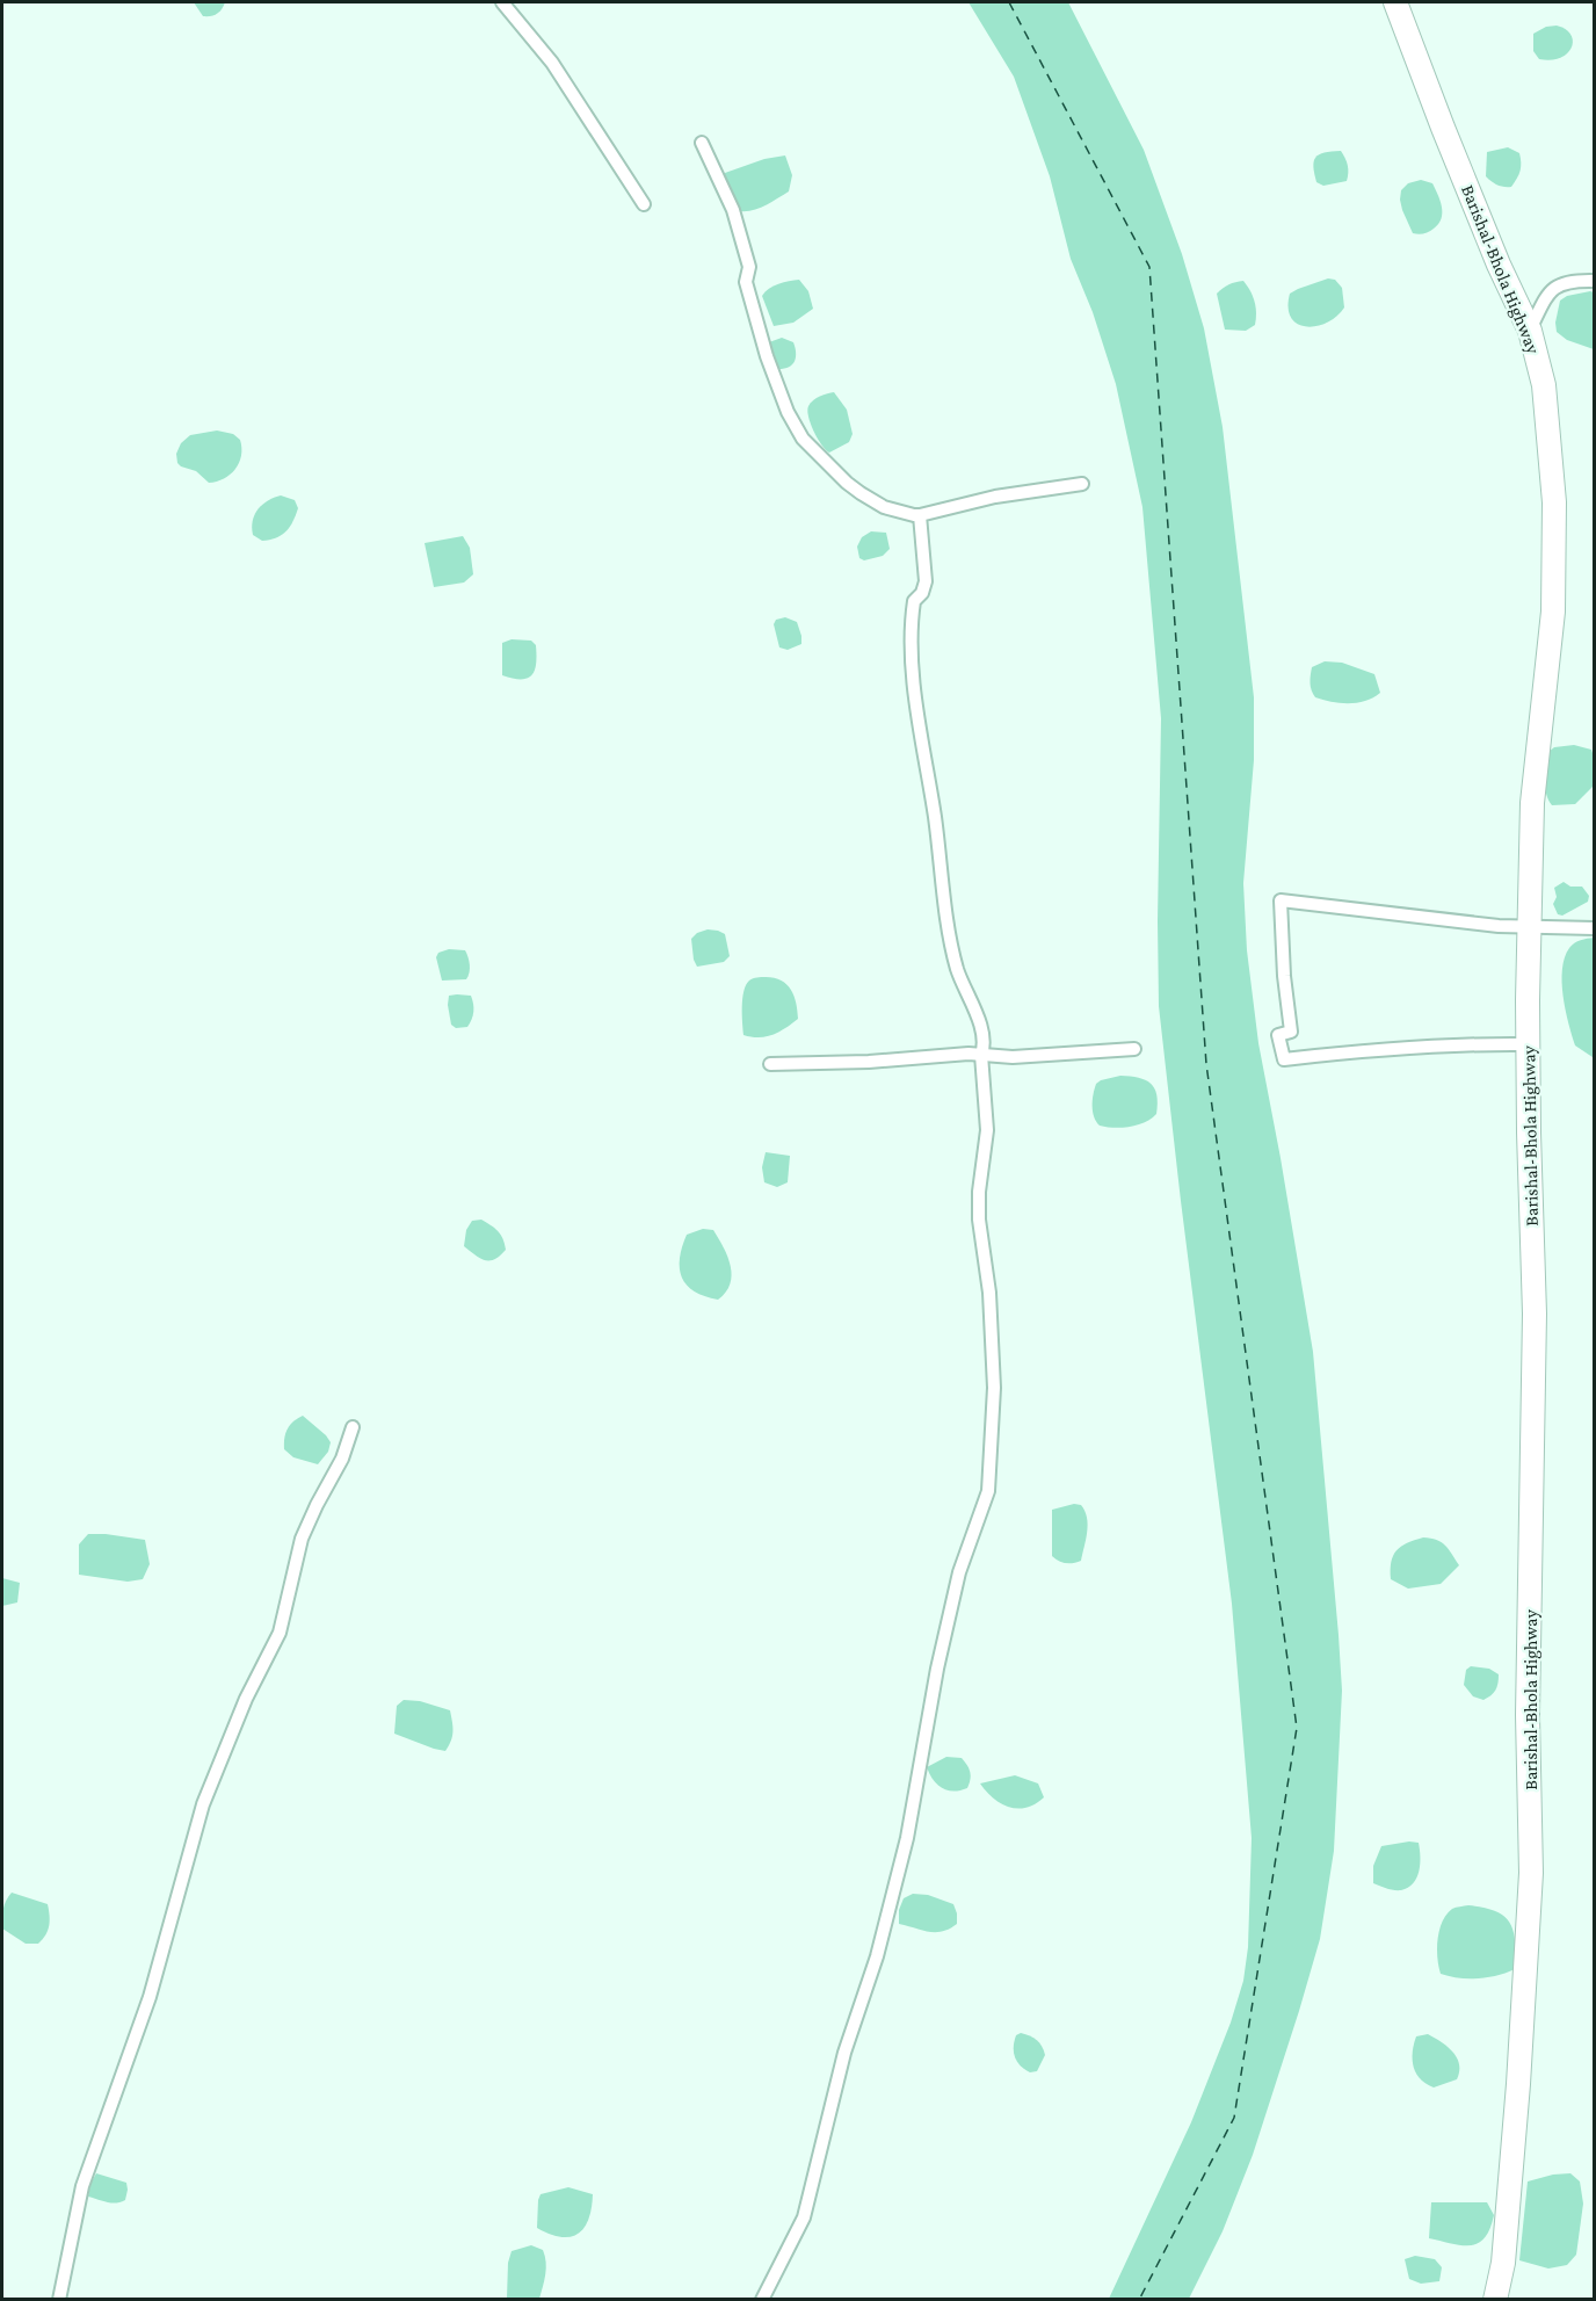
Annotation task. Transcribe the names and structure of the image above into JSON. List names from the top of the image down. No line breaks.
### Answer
{"streets":{"highway":["Barishal-Bhola Highway"]}}
